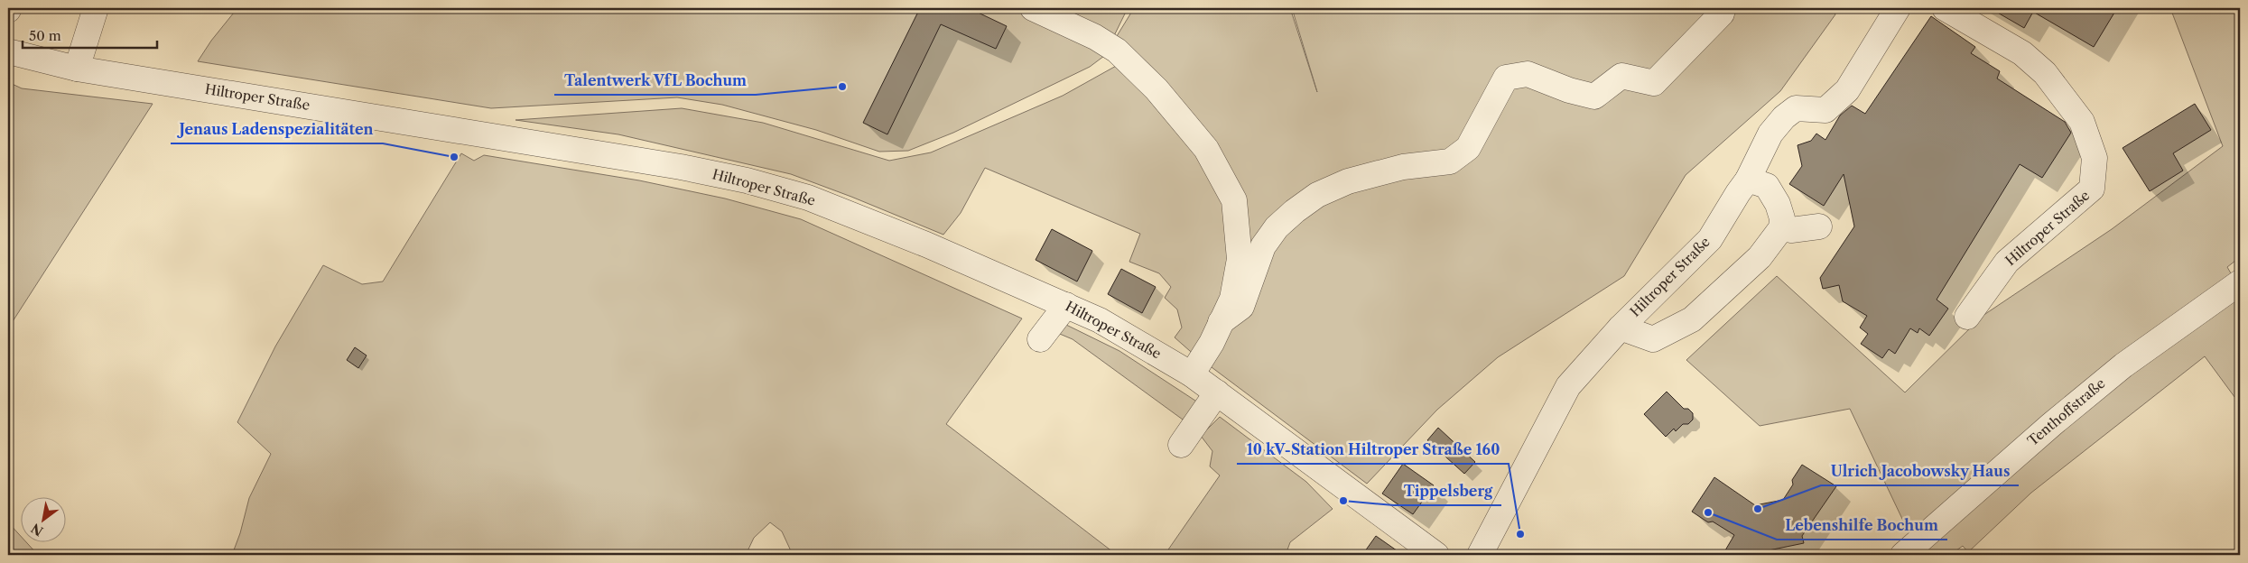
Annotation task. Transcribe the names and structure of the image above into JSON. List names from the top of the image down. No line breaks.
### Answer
{"streets":{"street":["Hiltroper Straße","Tenthoffstraße"]},"places":["Talentwerk VfL Bochum","Jenaus Ladenspezialitäten","Tippelsberg","Ulrich Jacobowsky Haus","Lebenshilfe Bochum","10 kV-Station Hiltroper Straße 160"],"scale_bar":"50 m","north":"bottom left"}
